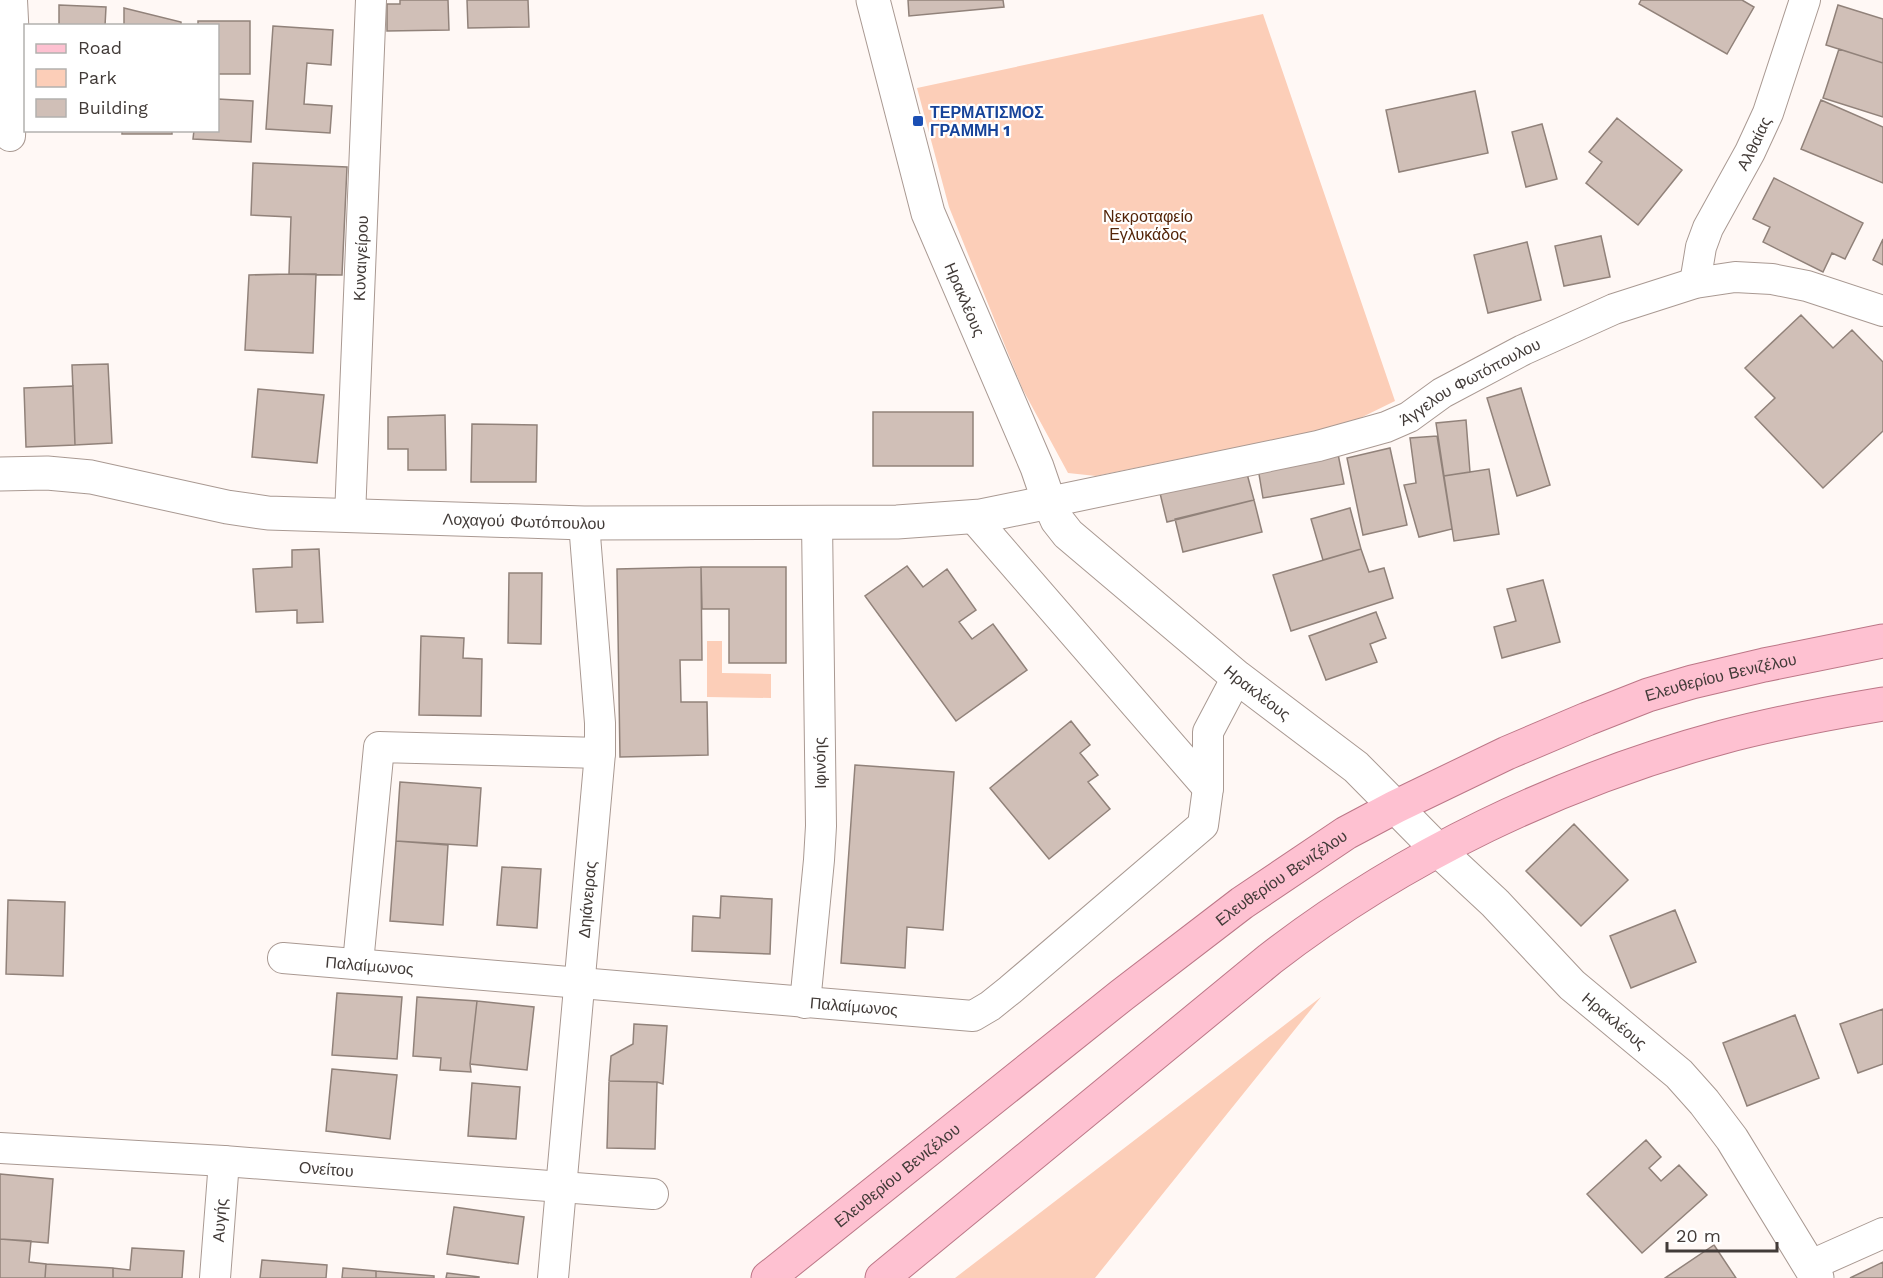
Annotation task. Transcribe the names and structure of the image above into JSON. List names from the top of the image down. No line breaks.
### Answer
{"streets":{"main road":["Ηρακλέους","Λοχαγού Φωτόπουλου","Ελευθερίου Βενιζέλου"],"street":["Αλθαίας","Κυναιγείρου","Άγγελου Φωτόπουλου","Ιφινόης","Δηιάνειρας","Παλαίμωνος","Ονείτου","Αυγής"]},"crossings":[["Αλθαίας","Άγγελου Φωτόπουλου"],["Κυναιγείρου","Λοχαγού Φωτόπουλου"],["Ηρακλέους","Άγγελου Φωτόπουλου"],["Ηρακλέους","Λοχαγού Φωτόπουλου"],["Ηρακλέους","Ελευθερίου Βενιζέλου"],["Ηρακλέους","Παλαίμωνος"],["Άγγελου Φωτόπουλου","Λοχαγού Φωτόπουλου"],["Λοχαγού Φωτόπουλου","Ιφινόης"],["Λοχαγού Φωτόπουλου","Δηιάνειρας"],["Ιφινόης","Παλαίμωνος"],["Δηιάνειρας","Παλαίμωνος"],["Δηιάνειρας","Ονείτου"],["Ονείτου","Αυγής"]],"parks":["Νεκροταφείο Εγλυκάδος"],"places":{"transit":["ΤΕΡΜΑΤΙΣΜΟΣ ΓΡΑΜΜΗ 1"]},"legend":["Road","Park","Building"],"scale_bar":"20 m"}
